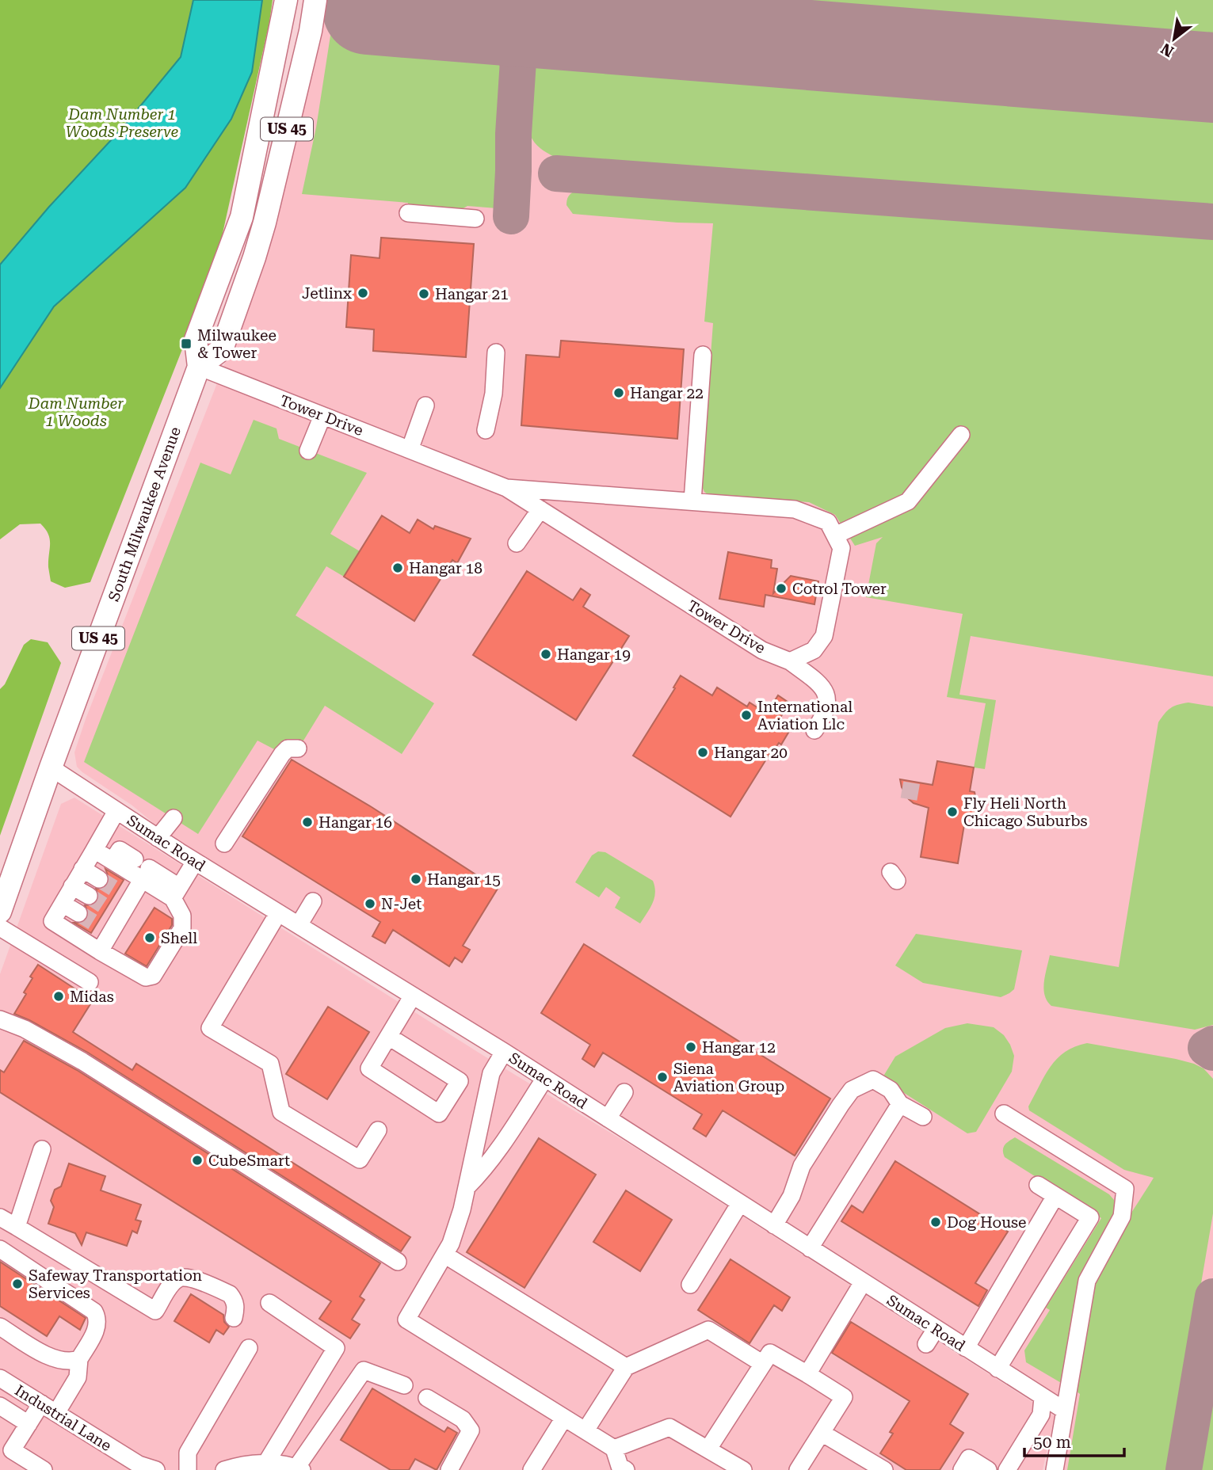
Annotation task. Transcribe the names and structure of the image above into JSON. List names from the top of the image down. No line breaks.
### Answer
{"streets":{"main road":["US 45","South Milwaukee Avenue"],"street":["Tower Drive","Sumac Road","Industrial Lane"]},"crossings":[["US 45","Tower Drive"],["US 45","South Milwaukee Avenue"],["Tower Drive","South Milwaukee Avenue"],["South Milwaukee Avenue","Sumac Road"]],"parks":["Dam Number 1 Woods Preserve","Dam Number 1 Woods"],"places":{"other":["Jetlinx","Hangar 21","Hangar 22","Hangar 18","Cotrol Tower","Hangar 19","International Aviation Llc","Hangar 20","Fly Heli North Chicago Suburbs","Hangar 16","Hangar 15","N-Jet","Shell","Midas","Hangar 12","Siena Aviation Group","CubeSmart","Dog House","Safeway Transportation Services"],"transit":["Milwaukee & Tower"]},"scale_bar":"50 m","north":"bottom left"}
